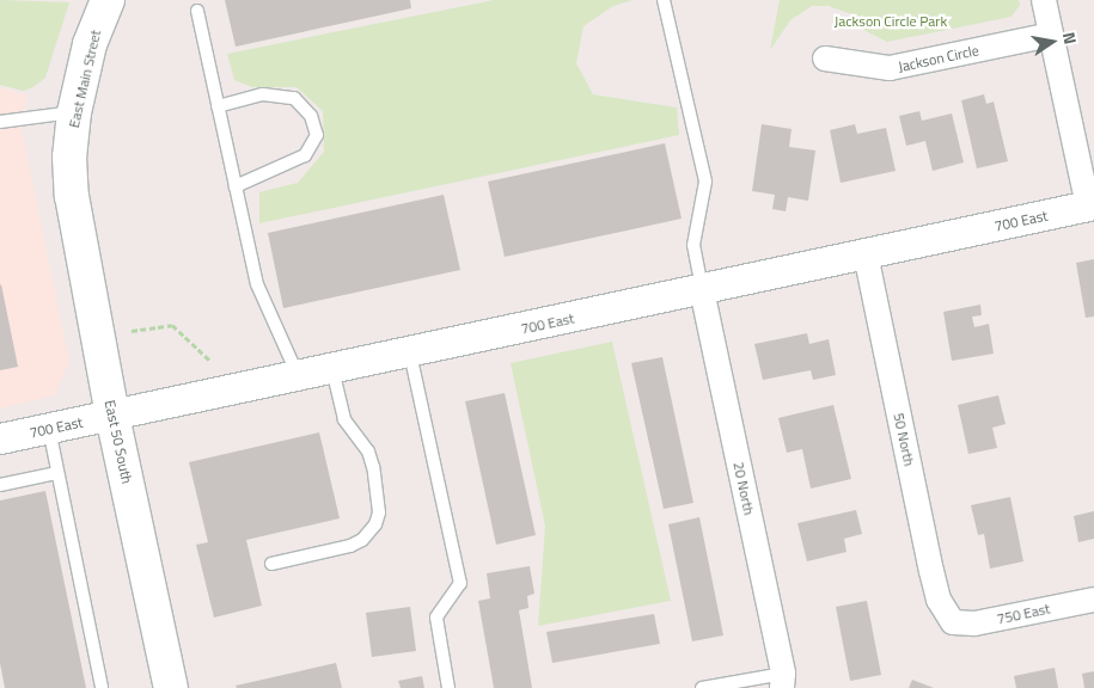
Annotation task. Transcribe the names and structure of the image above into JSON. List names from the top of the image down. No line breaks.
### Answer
{"streets":{"main road":["East Main Street","East 50 South"],"street":["Jackson Circle","700 East","50 North","20 North","750 East"]},"crossings":[["East Main Street","East 50 South"],["700 East","50 North"],["700 East","East 50 South"],["700 East","20 North"],["50 North","750 East"]],"parks":["Jackson Circle Park"],"north":"right"}
